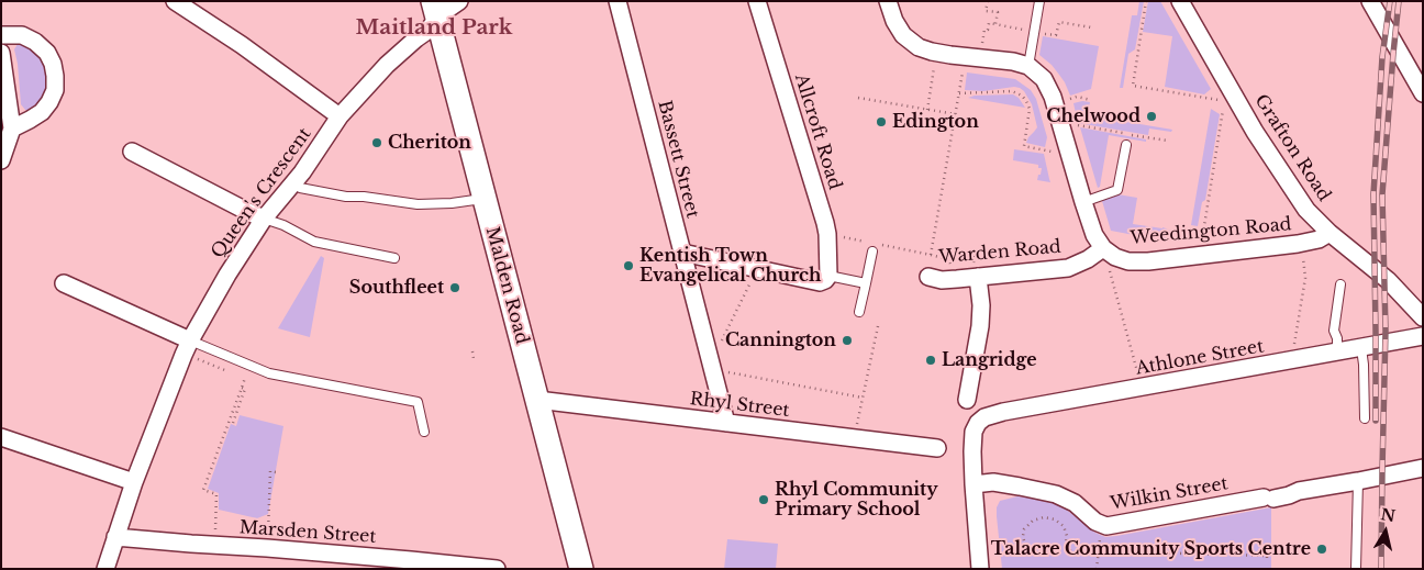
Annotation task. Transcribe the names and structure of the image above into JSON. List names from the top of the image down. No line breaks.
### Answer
{"streets":{"main road":["Malden Road"],"street":["Allcroft Road","Grafton Road","Bassett Street","Queen's Crescent","Weedington Road","Warden Road","Athlone Street","Rhyl Street","Wilkin Street","Marsden Street"]},"crossings":[["Grafton Road","Weedington Road"],["Bassett Street","Rhyl Street"],["Queen's Crescent","Malden Road"],["Queen's Crescent","Marsden Street"],["Weedington Road","Warden Road"],["Malden Road","Rhyl Street"],["Athlone Street","Wilkin Street"]],"districts":["Maitland Park"],"places":["Chelwood","Edington","Cheriton","Kentish Town Evangelical Church","Southfleet","Cannington","Langridge","Rhyl Community Primary School","Talacre Community Sports Centre"],"north":"top"}
